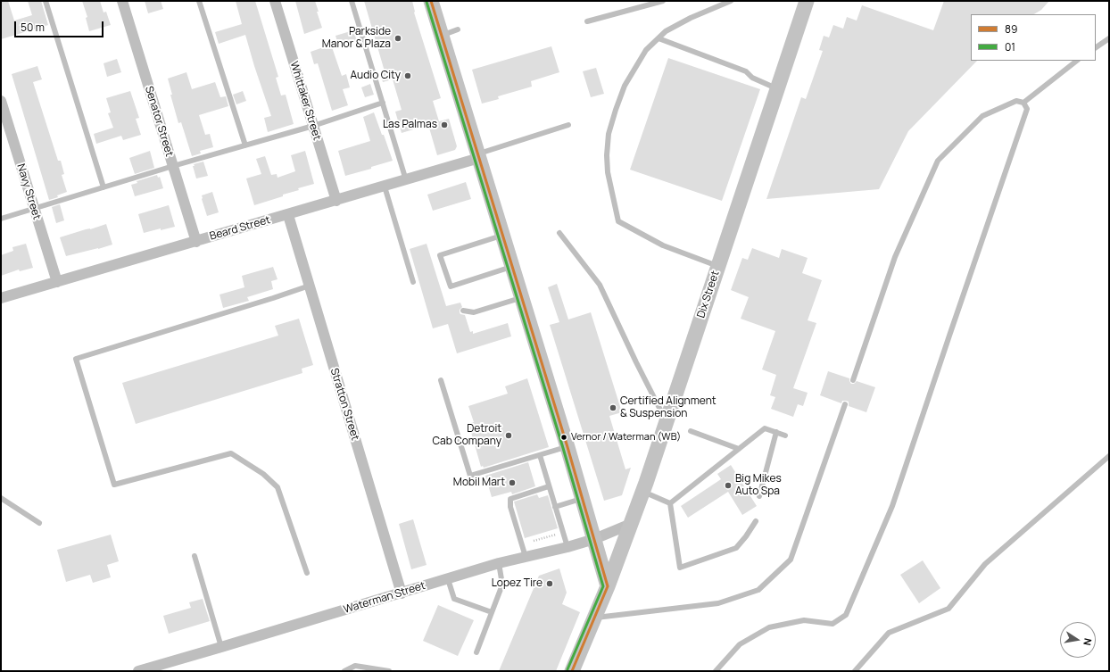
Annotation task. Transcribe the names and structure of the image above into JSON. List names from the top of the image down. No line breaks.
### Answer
{"streets":{"street":["Whittaker Street","Senator Street","Navy Street","Beard Street","Dix Street","Stratton Street","Waterman Street"]},"crossings":[["Whittaker Street","Beard Street"],["Senator Street","Beard Street"],["Navy Street","Beard Street"],["Beard Street","Stratton Street"],["Dix Street","Waterman Street"],["Stratton Street","Waterman Street"]],"places":["Parkside Manor & Plaza","Audio City","Las Palmas","Certified Alignment & Suspension","Detroit Cab Company","Vernor / Waterman (WB)","Mobil Mart","Big Mikes Auto Spa","Lopez Tire"],"lines":["transit line 89","transit line 01"],"legend":["89","01"],"scale_bar":"50 m","north":"right"}
